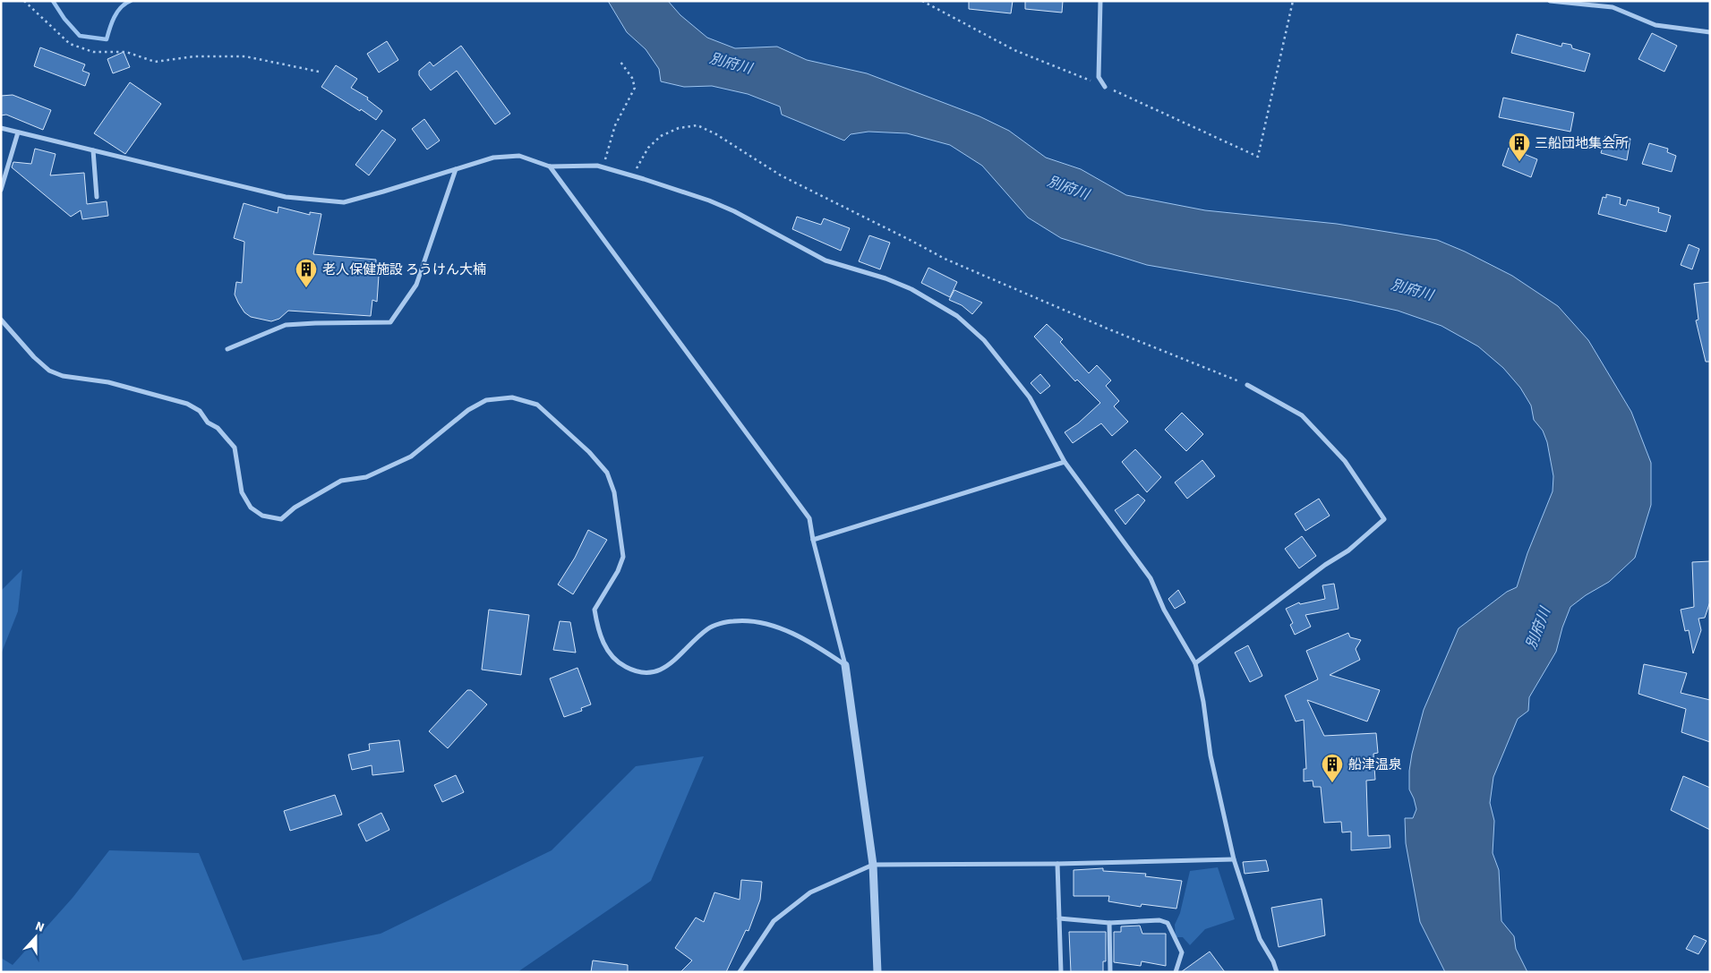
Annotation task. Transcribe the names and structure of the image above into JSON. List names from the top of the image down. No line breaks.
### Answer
{"water":["別府川"],"places":{"building":["三船団地集会所","老人保健施設 ろうけん大楠","船津温泉"]},"north":"top"}
